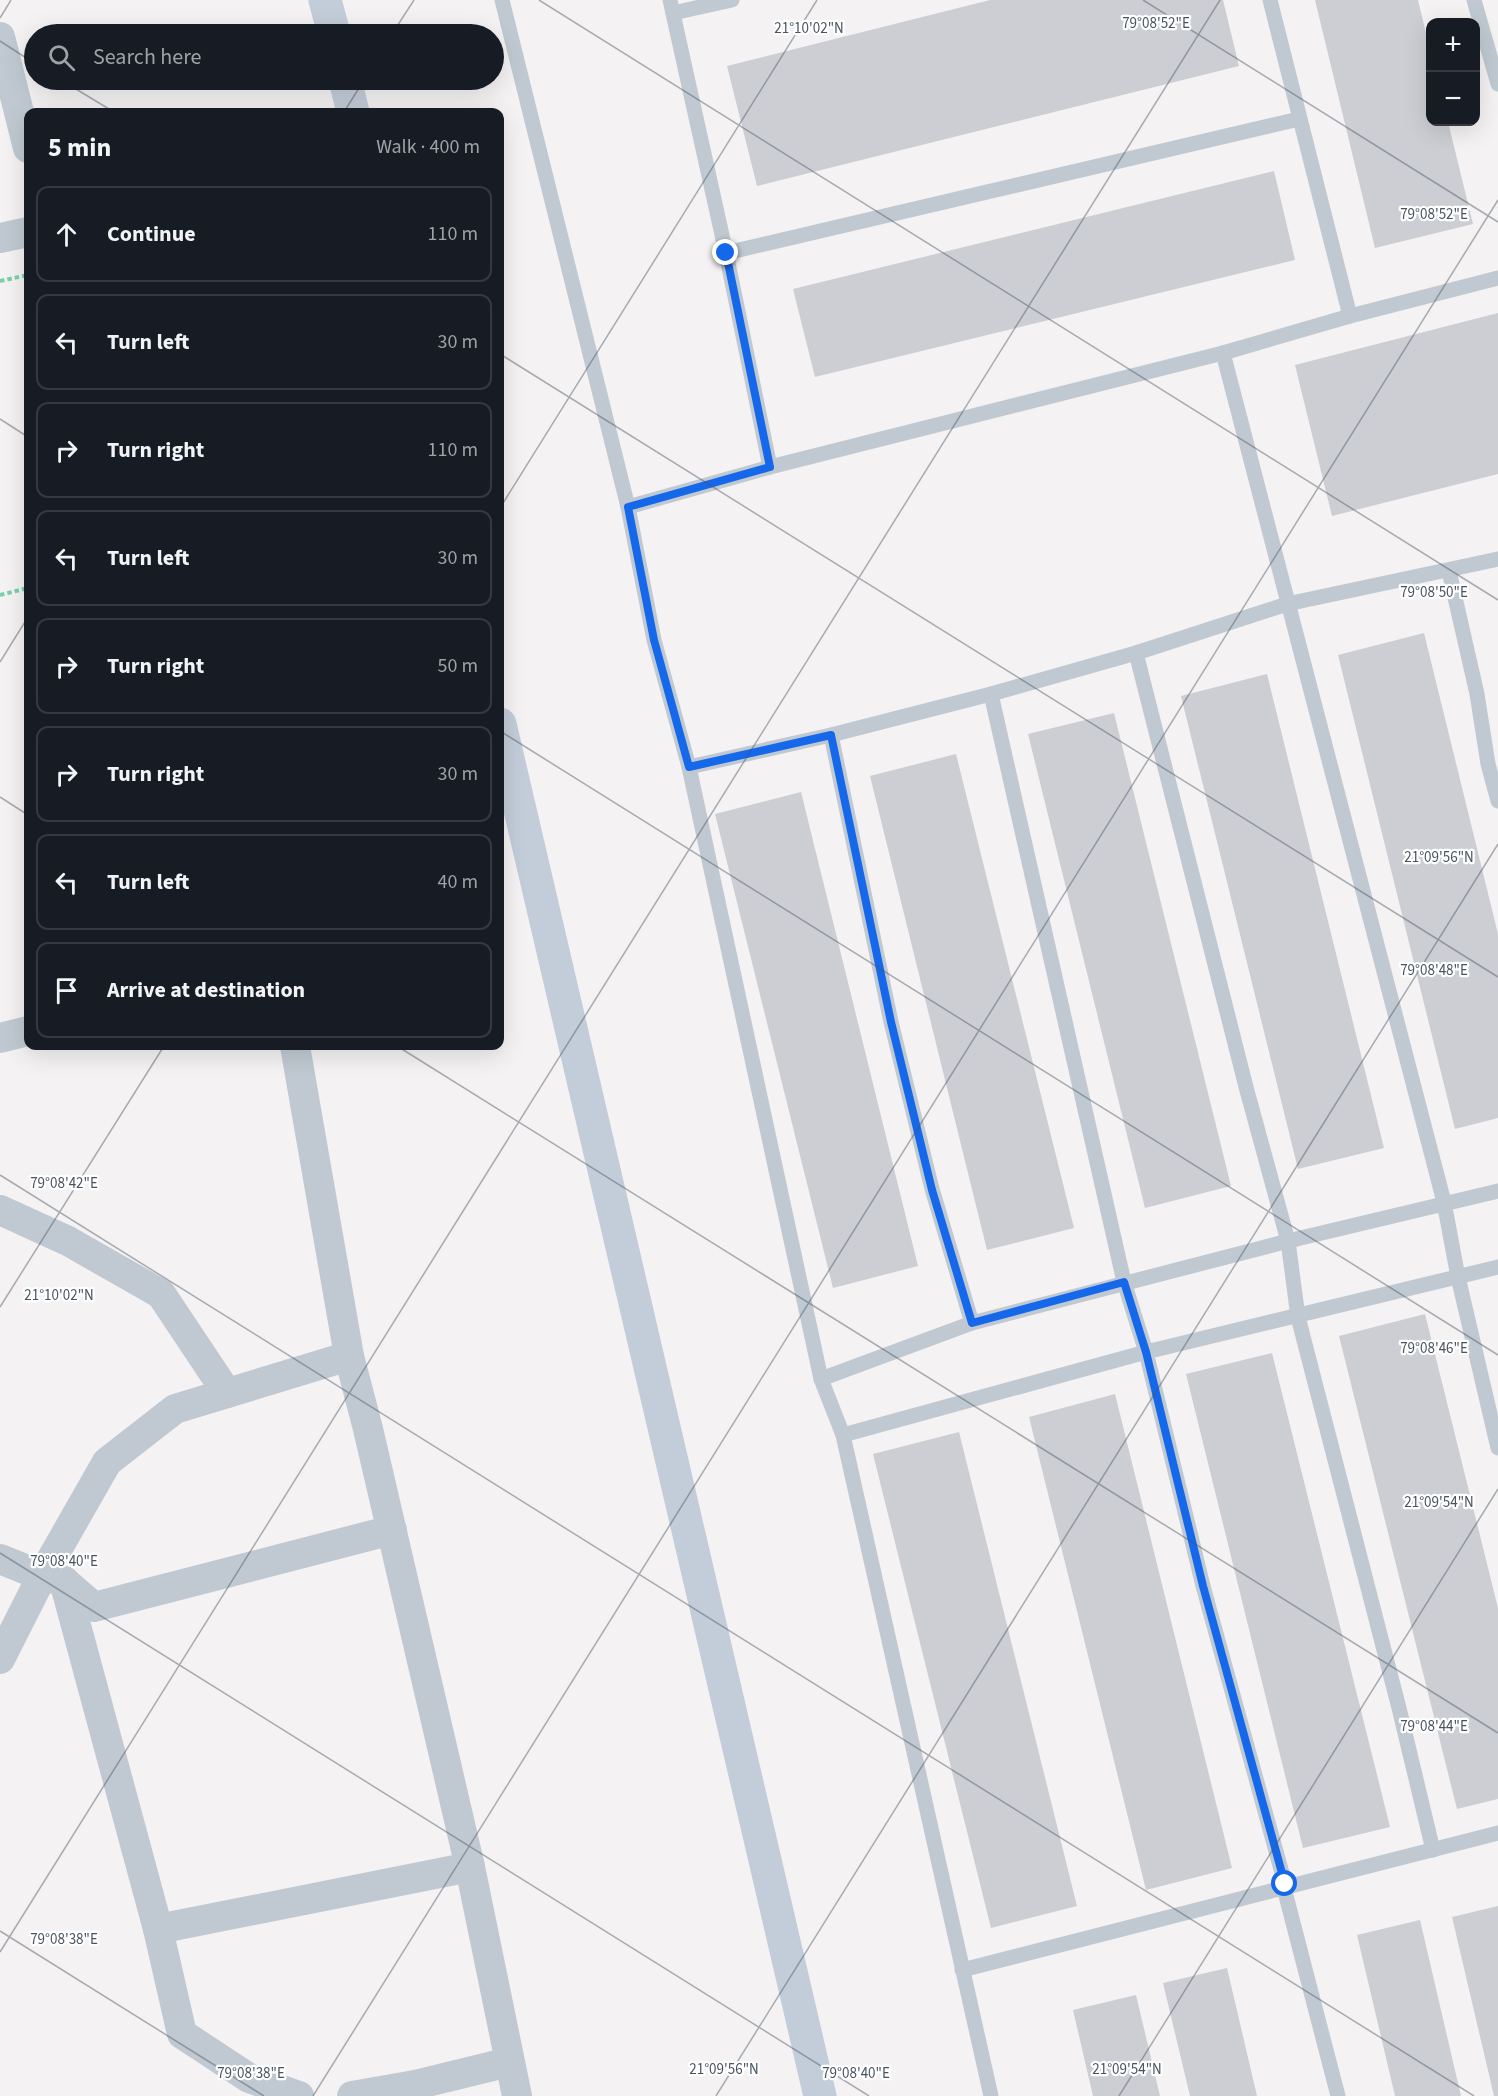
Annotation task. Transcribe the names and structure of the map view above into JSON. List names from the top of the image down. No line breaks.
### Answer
{"page":{"map_buttons":["+","−"],"search":"Search here","heading":["5 min","Walk · 400 m"],"list":[["Continue","110 m"],["Turn left","30 m"],["Turn right","110 m"],["Turn left","30 m"],["Turn right","50 m"],["Turn right","30 m"],["Turn left","40 m"],"Arrive at destination"]},"coordinates":["79°08'52\"E","21°10'02\"N","79°08'50\"E","21°09'56\"N","79°08'48\"E","79°08'42\"E","79°08'46\"E","21°09'54\"N","79°08'40\"E","79°08'44\"E","79°08'38\"E"]}
